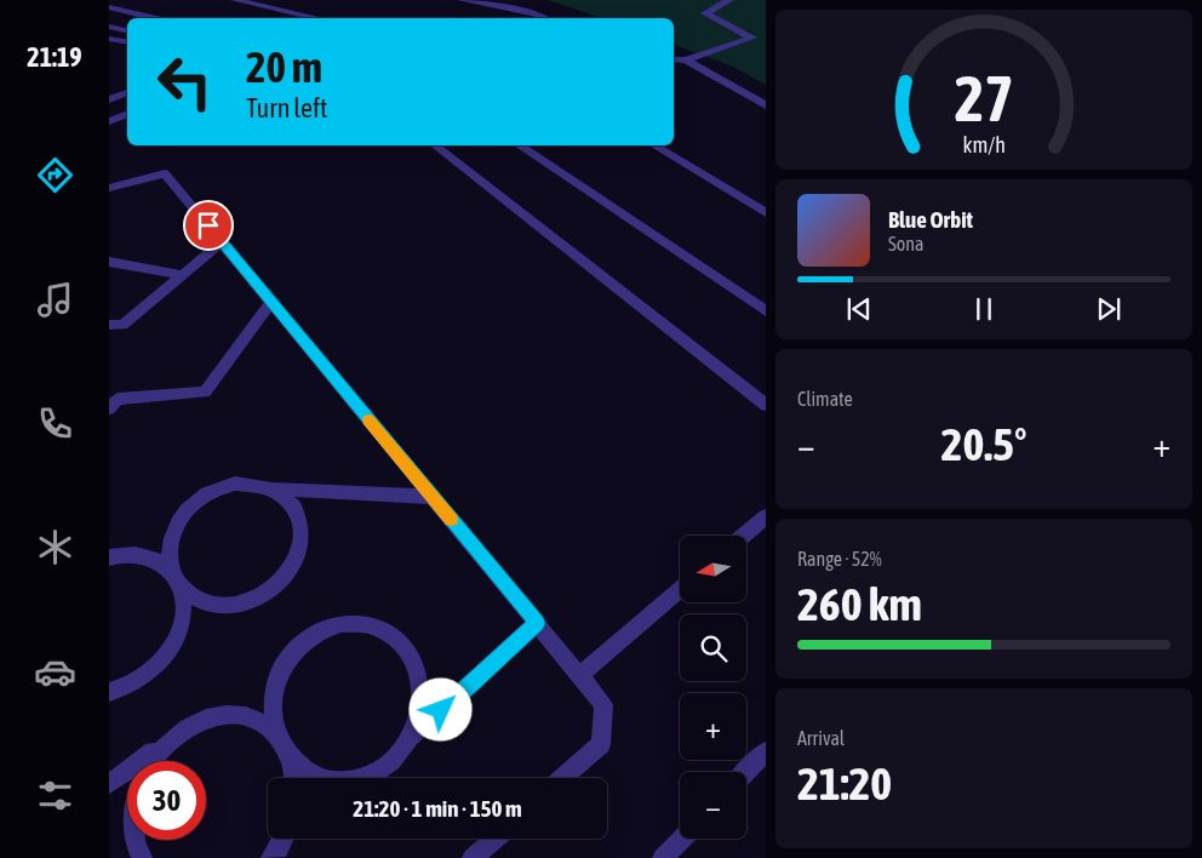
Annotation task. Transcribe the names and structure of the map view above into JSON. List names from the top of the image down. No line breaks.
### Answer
{"north":"left","page":{"tabs":"21:19","turn":["20 m","Turn left"],"song":["Blue Orbit","Sona"],"tile":["Climate",["Range · 52%","260 km"],["Arrival","21:20"]],"heat":["−","20.5°","+"],"map_buttons":["+","−"],"limit":"30","trip":"21:20 · 1 min · 150 m","gauge":["27","km/h"]}}
